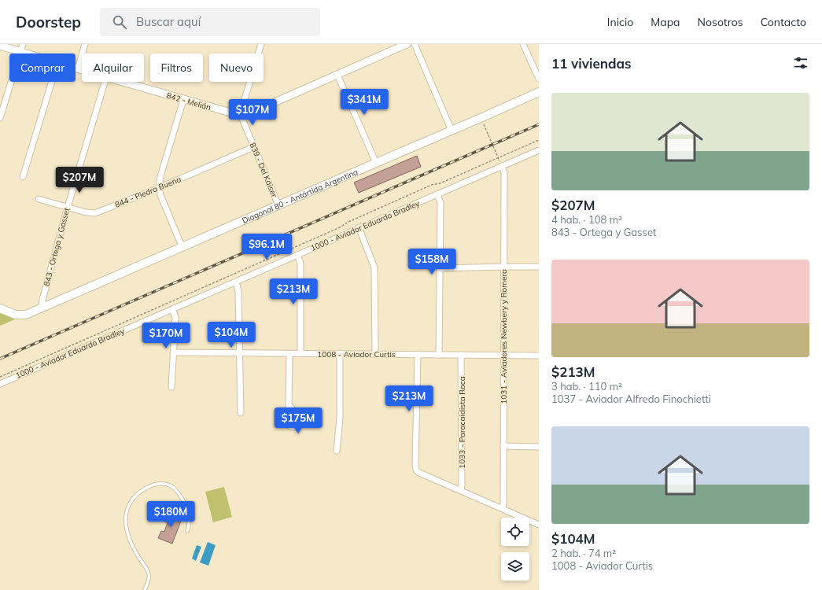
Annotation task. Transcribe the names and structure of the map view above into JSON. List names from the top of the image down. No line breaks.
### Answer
{"streets":{"main road":["Diagonal 80 - Antártida Argentina"],"street":["842 - Melián","839 - Del Káiser","844 - Piedra Buena","1000 - Aviador Eduardo Bradley","843 - Ortega y Gasset","1031 - Aviadores Newbery y Romero","1008 - Aviador Curtis","1033 - Paracaidista Roca"]},"crossings":[["842 - Melián","839 - Del Káiser"],["839 - Del Káiser","844 - Piedra Buena"],["839 - Del Káiser","Diagonal 80 - Antártida Argentina"],["844 - Piedra Buena","843 - Ortega y Gasset"],["Diagonal 80 - Antártida Argentina","843 - Ortega y Gasset"],["1000 - Aviador Eduardo Bradley","1031 - Aviadores Newbery y Romero"],["1031 - Aviadores Newbery y Romero","1008 - Aviador Curtis"],["1008 - Aviador Curtis","1033 - Paracaidista Roca"]],"page":{"header":"Doorstep","search":"Buscar aquí","nav":["Inicio","Mapa","Nosotros","Contacto"],"heading":"11 viviendas","chip":["Comprar","Alquilar","Filtros","Nuevo"],"list":[{"name":"$207M","note":"4 hab. · 108 m² · 843 - Ortega y Gasset"},{"name":"$213M","note":"3 hab. · 110 m² · 1037 - Aviador Alfredo Finochietti"},{"name":"$104M","note":"2 hab. · 74 m² · 1008 - Aviador Curtis"}],"price":["$341M","$107M","$207M","$96.1M","$158M","$213M","$104M","$170M","$213M","$175M","$180M"]}}
